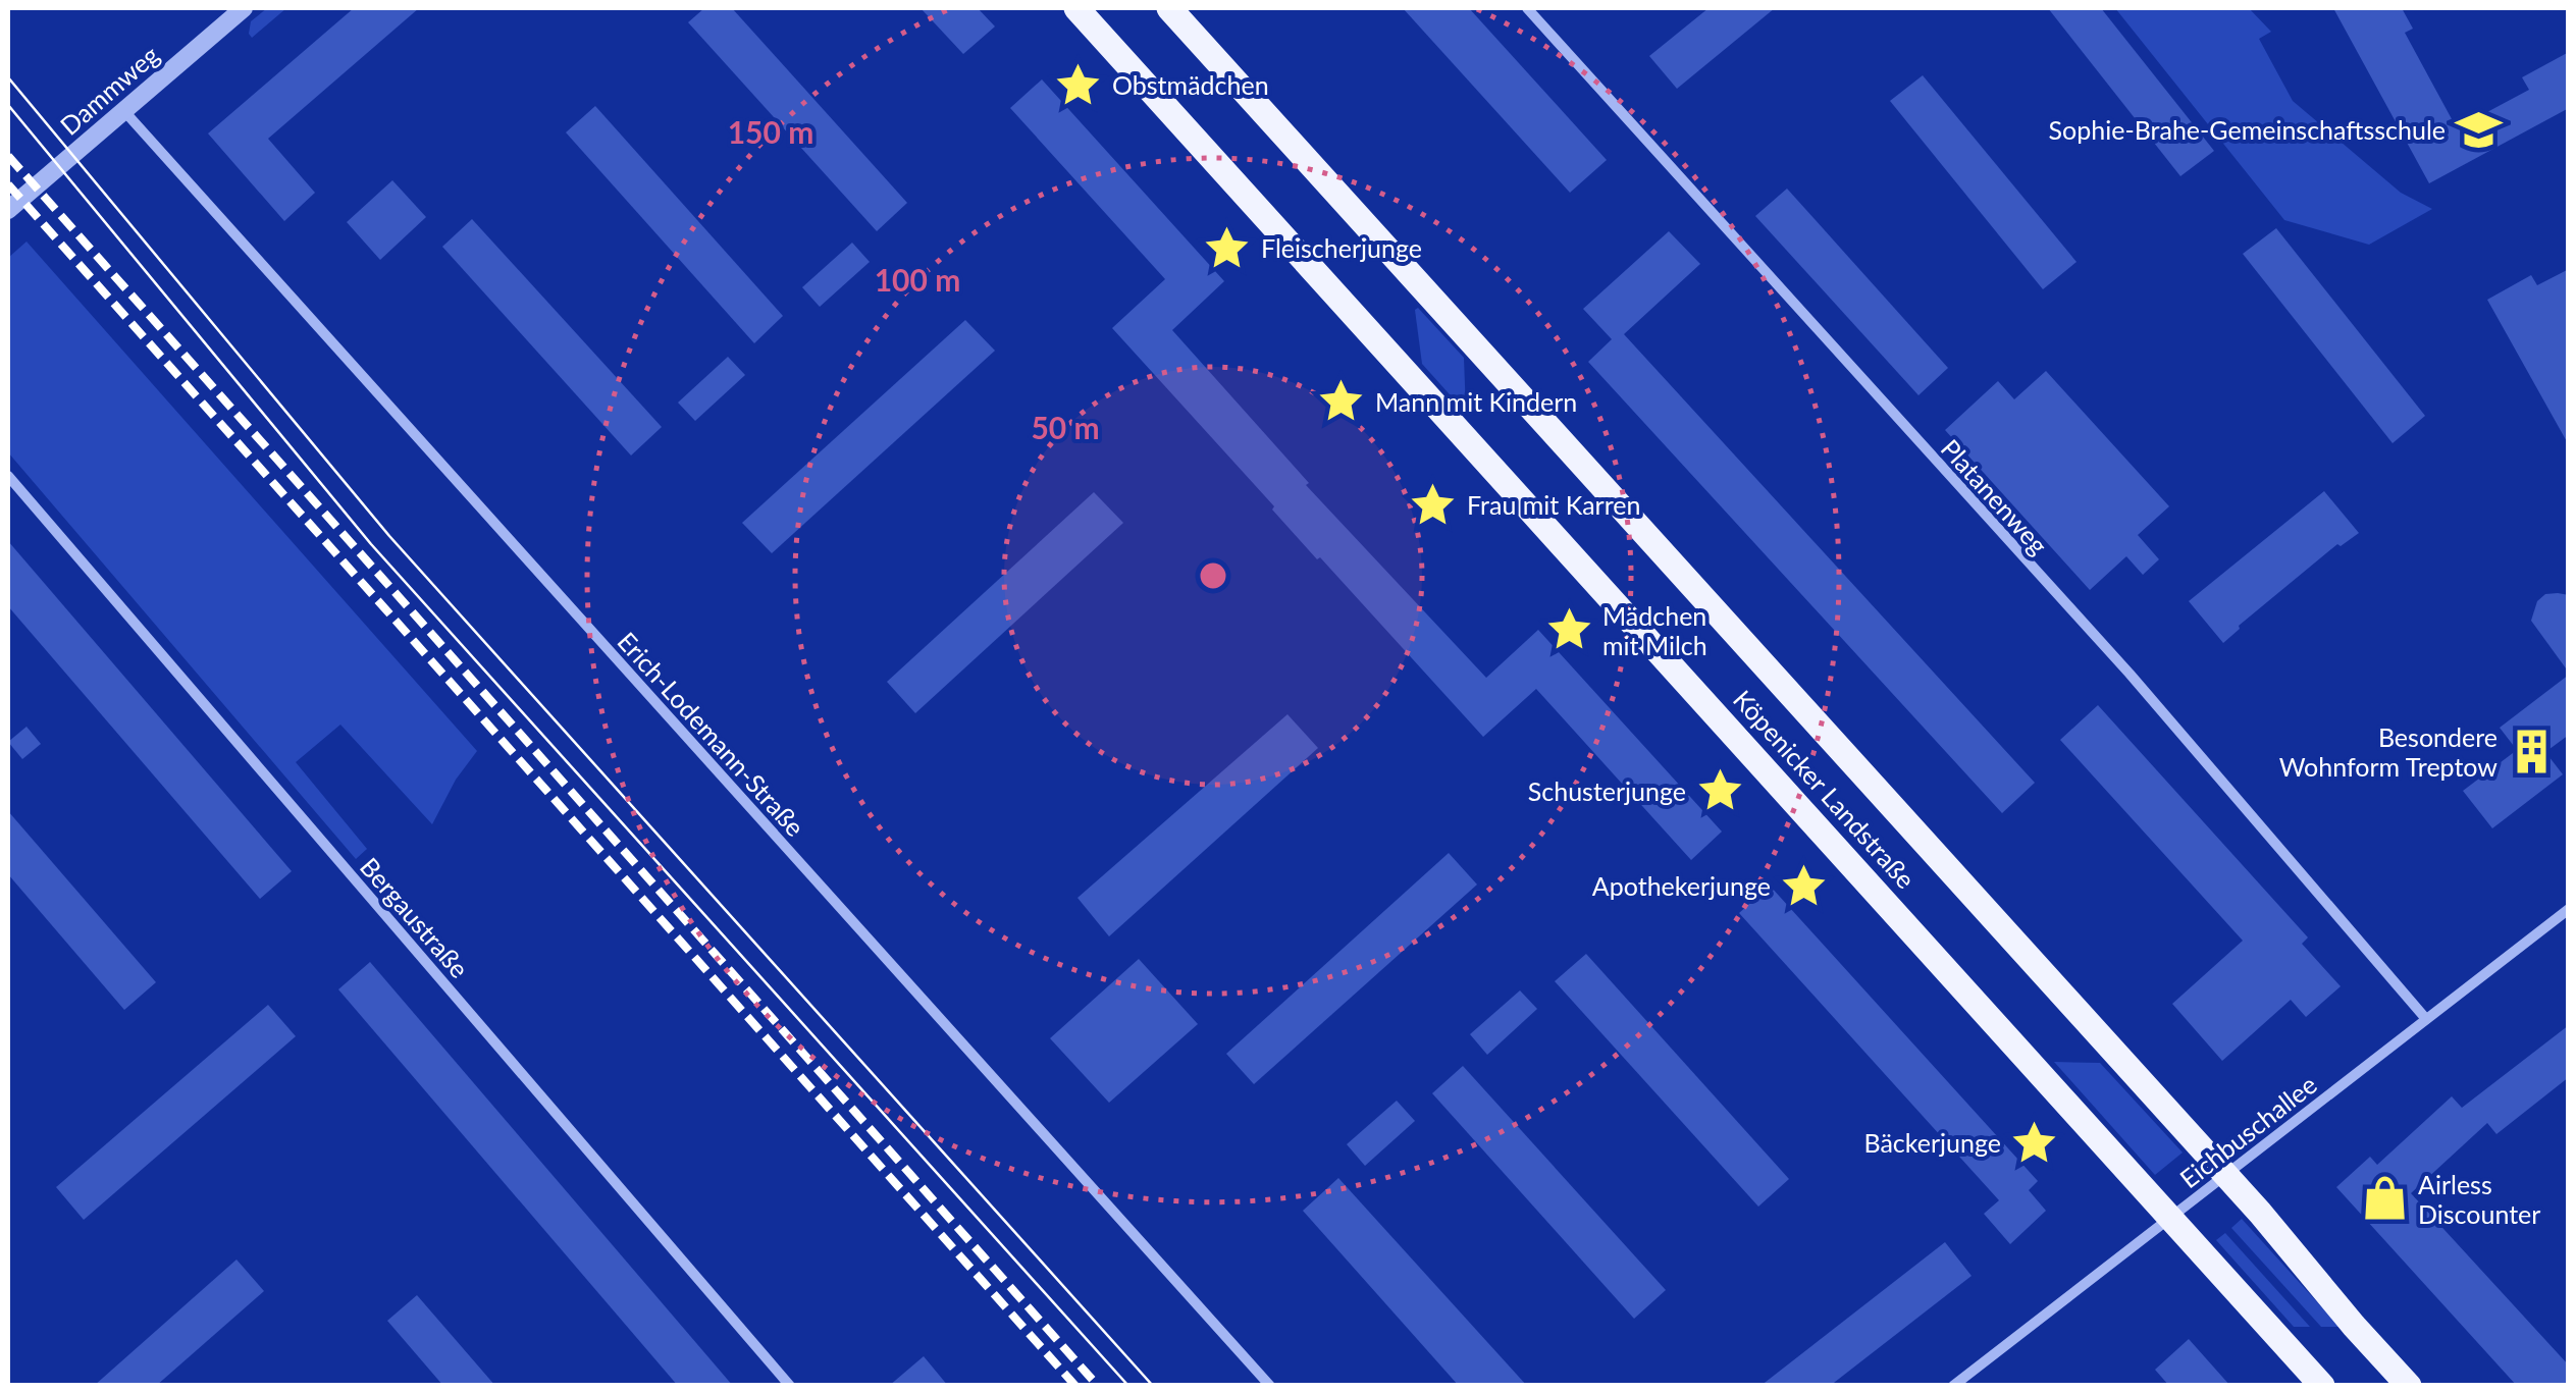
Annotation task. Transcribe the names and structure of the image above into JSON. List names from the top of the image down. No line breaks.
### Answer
{"streets":{"main road":["Köpenicker Landstraße"],"street":["Dammweg","Platanenweg","Erich-Lodemann-Straße","Bergaustraße","Eichbuschallee"]},"crossings":[["Dammweg","Erich-Lodemann-Straße"],["Platanenweg","Eichbuschallee"],["Köpenicker Landstraße","Eichbuschallee"]],"places":{"place":["Obstmädchen","Fleischerjunge","Mann mit Kindern","Frau mit Karren","Mädchen mit Milch","Schusterjunge","Apothekerjunge","Bäckerjunge"],"school or university":["Sophie-Brahe-Gemeinschaftsschule"],"building":["Besondere Wohnform Treptow"],"shop":["Airless Discounter"]},"rings":["150 m","100 m","50 m"]}
